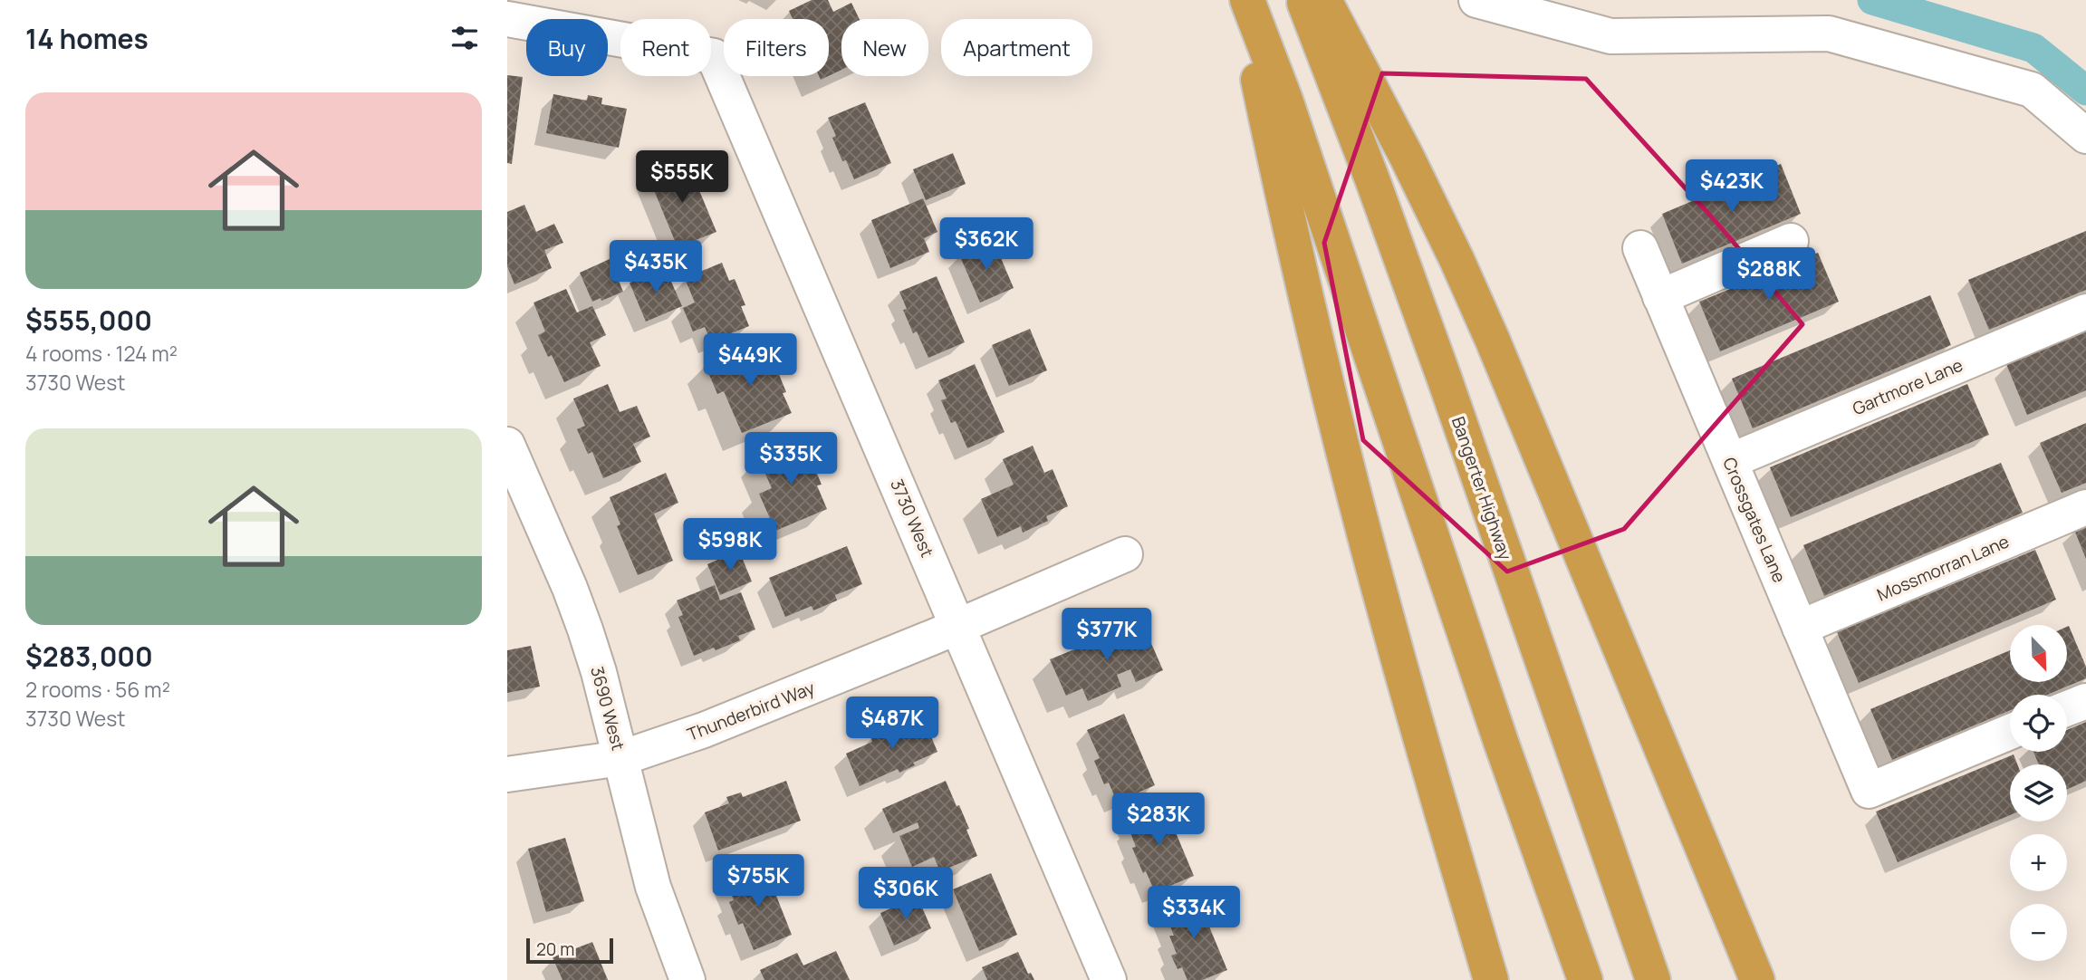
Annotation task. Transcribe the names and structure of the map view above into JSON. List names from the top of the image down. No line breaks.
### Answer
{"streets":{"highway":["Bangerter Highway"],"street":["Gartmore Lane","3730 West","Crossgates Lane","Mossmorran Lane","3690 West","Thunderbird Way"]},"crossings":[["Gartmore Lane","Crossgates Lane"],["3730 West","Thunderbird Way"],["Crossgates Lane","Mossmorran Lane"],["3690 West","Thunderbird Way"]],"scale_bar":"20 m","north":"bottom right","page":{"heading":"14 homes","chip":["Buy","Rent","Filters","New","Apartment"],"list":[{"name":"$555,000","note":"4 rooms · 124 m² · 3730 West"},{"name":"$283,000","note":"2 rooms · 56 m² · 3730 West"}],"price":["$555K","$423K","$362K","$435K","$288K","$449K","$335K","$598K","$377K","$487K","$283K","$755K","$306K","$334K"],"map_buttons":["+","−"],"scale":"20 m"}}
